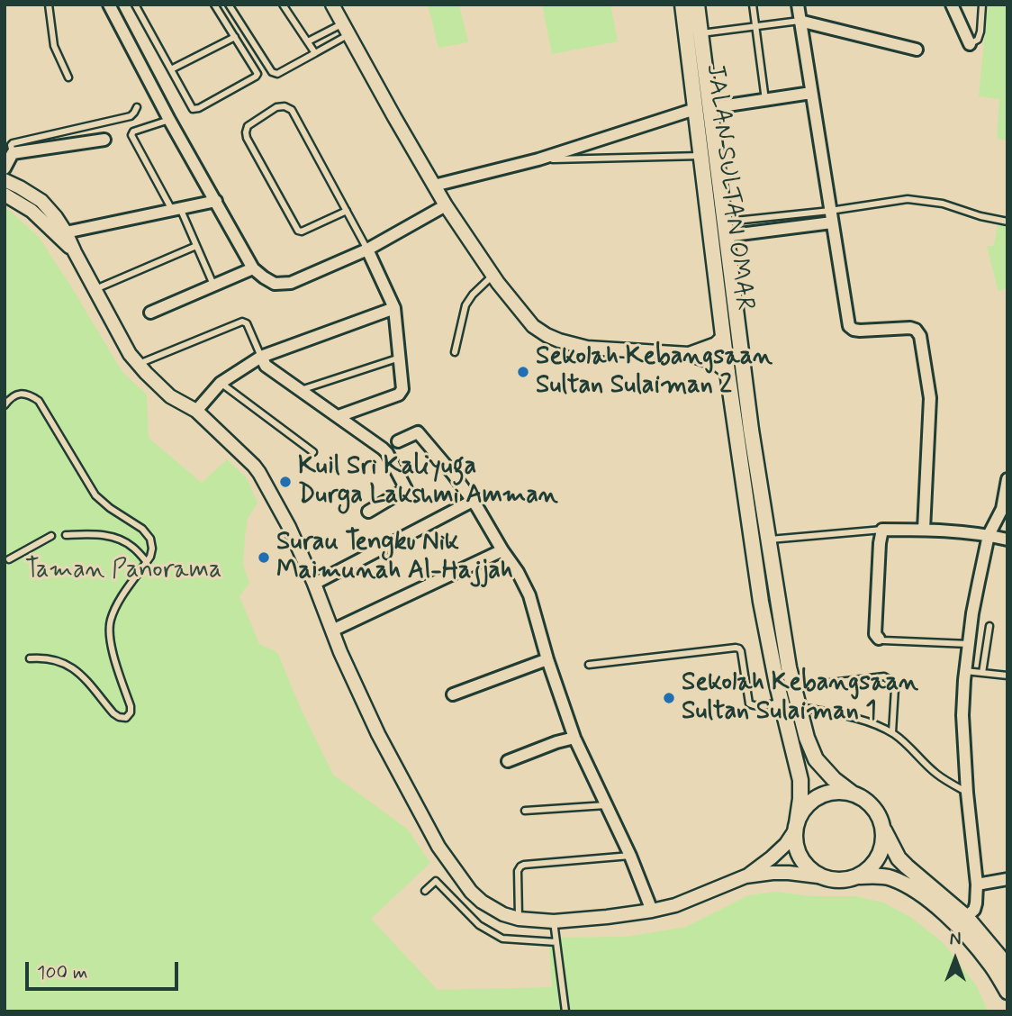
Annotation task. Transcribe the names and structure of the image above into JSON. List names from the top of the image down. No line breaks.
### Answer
{"streets":{"main road":["JALAN SULTAN OMAR"]},"parks":["Taman Panorama"],"places":["Sekolah Kebangsaan Sultan Sulaiman 2","Kuil Sri Kaliyuga Durga Lakshmi Amman","Surau Tengku Nik Maimunah Al-Hajjah","Sekolah Kebangsaan Sultan Sulaiman 1"],"scale_bar":"100 m","north":"top"}
